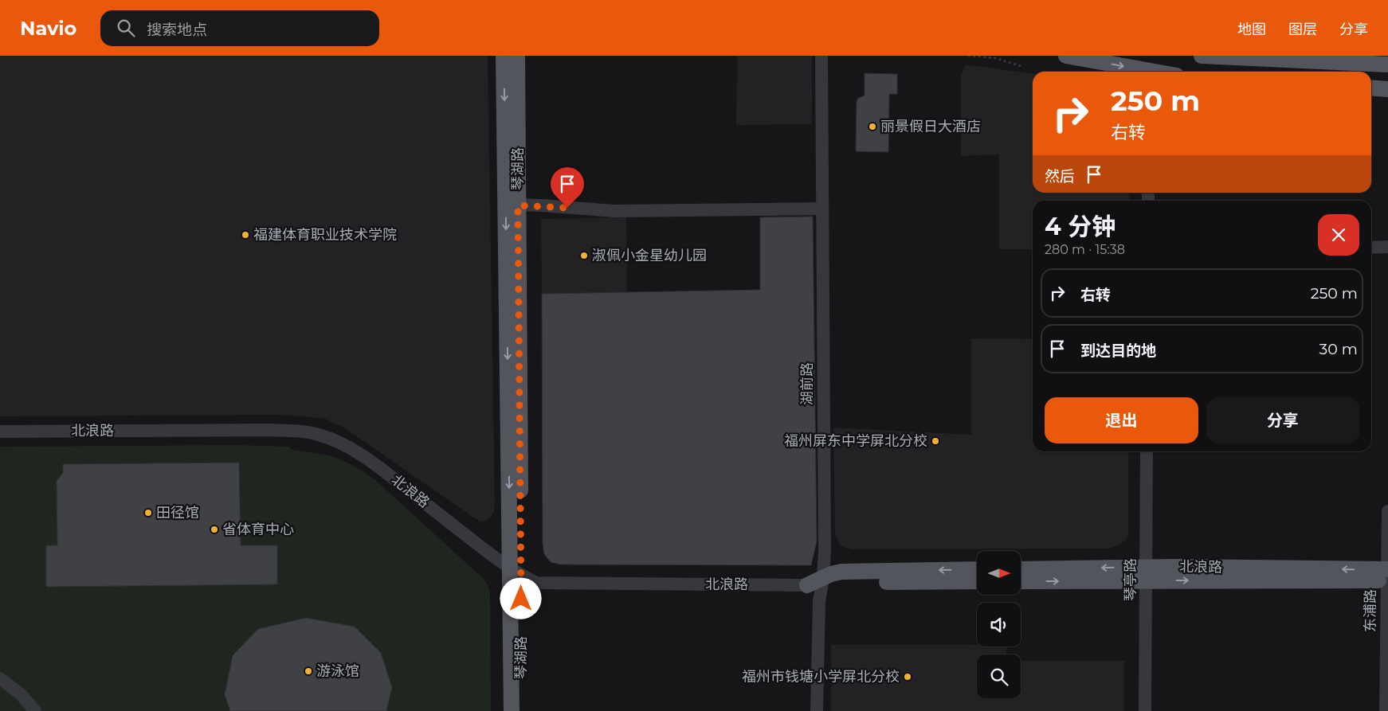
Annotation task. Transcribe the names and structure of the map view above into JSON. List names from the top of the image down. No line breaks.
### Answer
{"streets":{"main road":["琴湖路","北浪路"],"street":["湖前路","琴亭路","东浦路"]},"crossings":[["琴湖路","北浪路"],["湖前路","北浪路"],["北浪路","琴亭路"],["北浪路","东浦路"]],"places":["丽景假日大酒店","福建体育职业技术学院","淑佩小金星幼儿园","福州屏东中学屏北分校","田径馆","省体育中心","游泳馆","福州市钱塘小学屏北分校"],"north":"right","page":{"header":"Navio","search":"搜索地点","nav":["地图","图层","分享"],"turn":["250 m","右转"],"then":"然后","heading":["4 分钟","280 m · 15:38"],"list":[{"name":"右转","value":"250 m"},{"name":"到达目的地","value":"30 m"}],"buttons":["退出","分享"]}}
